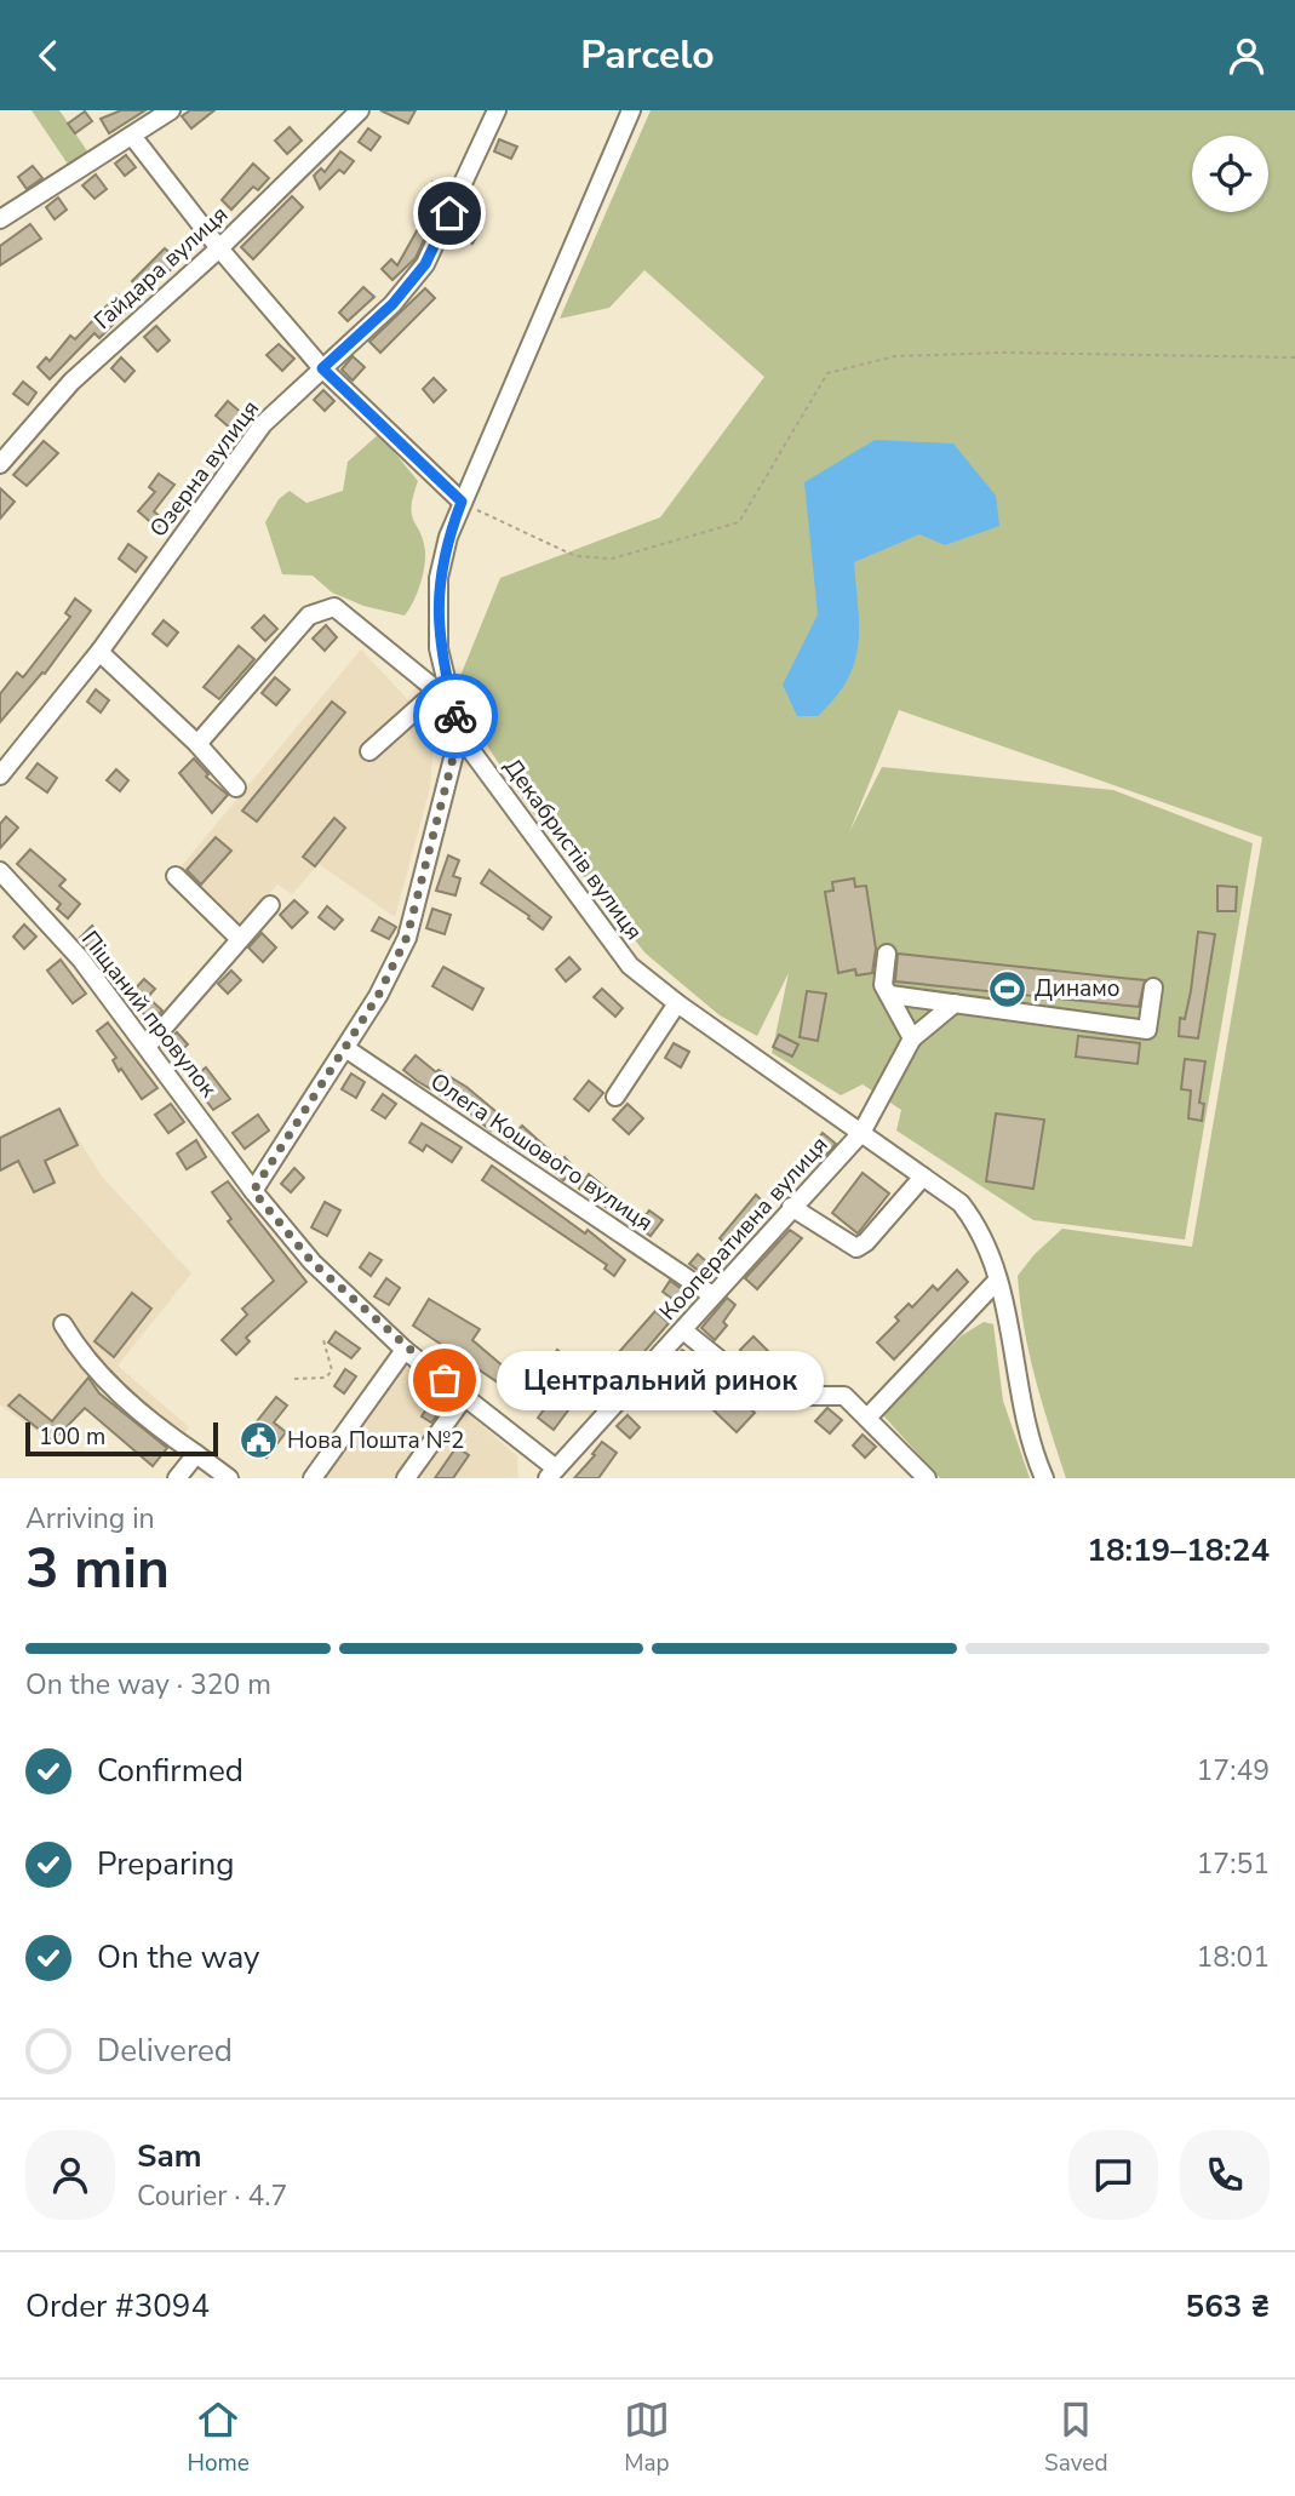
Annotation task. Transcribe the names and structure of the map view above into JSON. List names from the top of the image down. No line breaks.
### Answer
{"streets":{"street":["Гайдара вулиця","Озерна вулиця","Декабристів вулиця","Піщаний провулок","Олега Кошового вулиця","Кооперативна вулиця"]},"crossings":[["Декабристів вулиця","Кооперативна вулиця"],["Піщаний провулок","Кооперативна вулиця"],["Олега Кошового вулиця","Кооперативна вулиця"]],"places":{"sports":["Динамо"],"other":["Центральний ринок"],"public building":["Нова Пошта №2"]},"scale_bar":"100 m","page":{"header":"Parcelo","bubble":"Центральний ринок","scale":"100 m","heading":["3 min","Arriving in","18:19–18:24"],"panel":["Sam","Courier · 4.7","Order #3094","563 ₴"],"bar":"On the way · 320 m","list":[["Confirmed","17:49"],["Preparing","17:51"],["On the way","18:01"],"Delivered"],"tabs":["Home","Map","Saved"]}}
